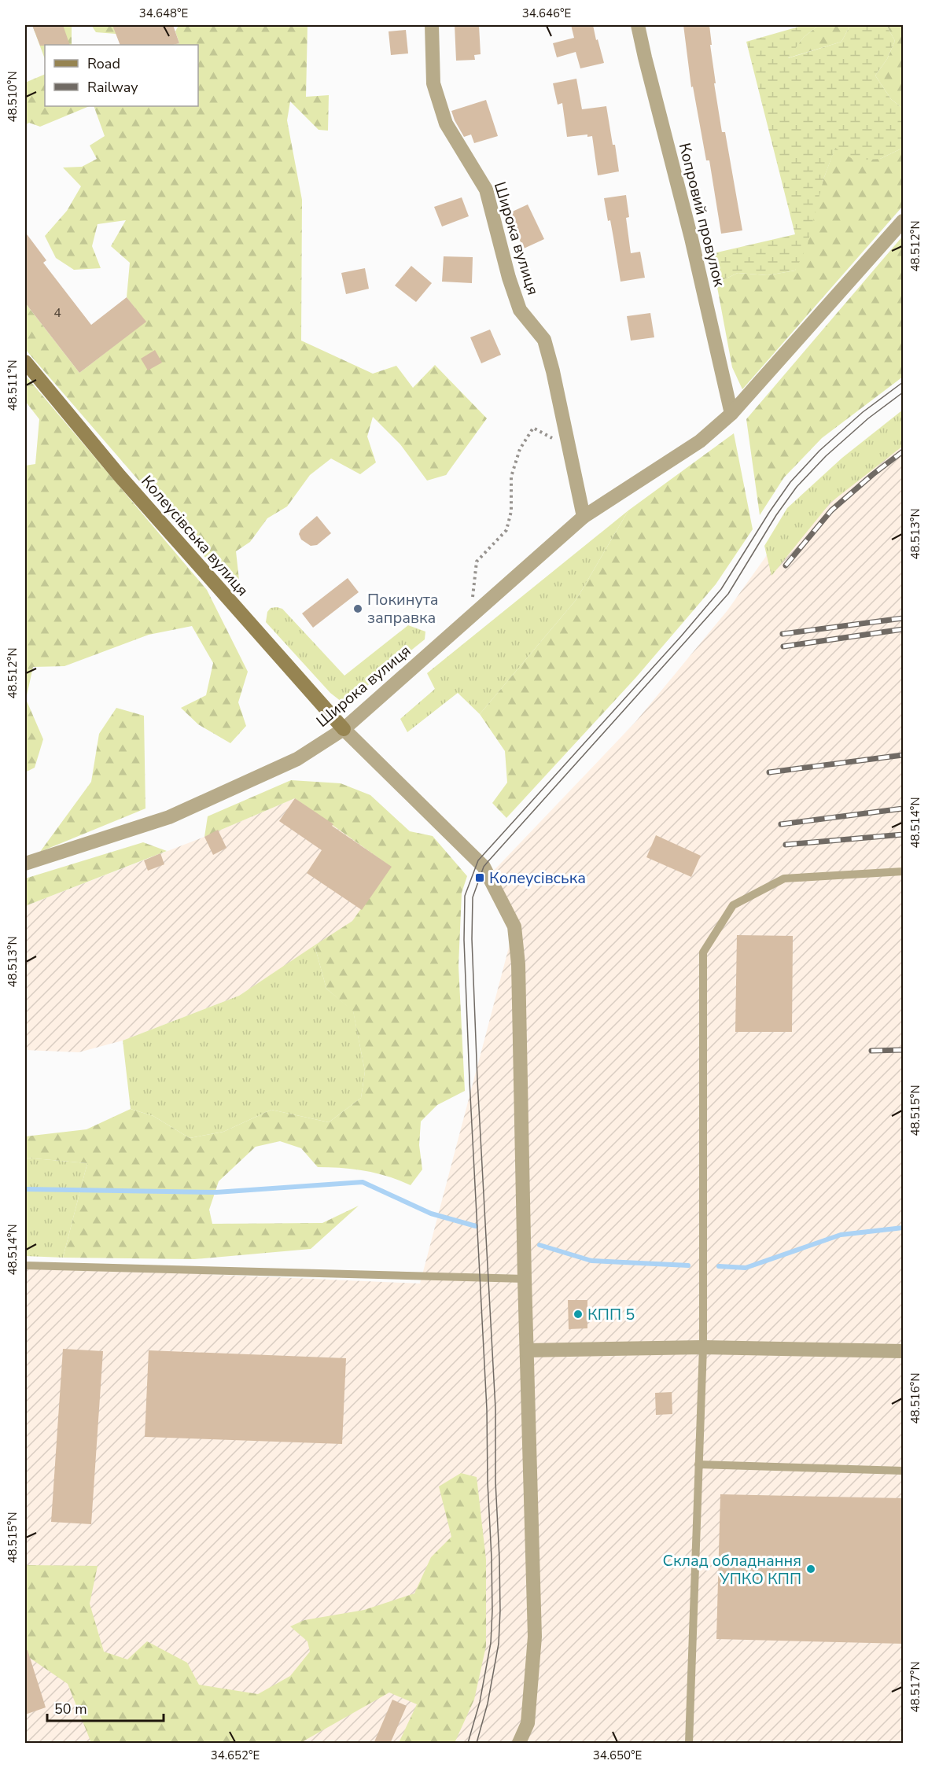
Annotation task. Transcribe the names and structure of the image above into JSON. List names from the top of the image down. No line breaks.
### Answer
{"streets":{"street":["Копровий провулок","Широка вулиця","Колеусівська вулиця"]},"crossings":[["Копровий провулок","Широка вулиця"],["Широка вулиця","Колеусівська вулиця"]],"places":{"other":["Покинута заправка","КПП 5","Склад обладнання УПКО КПП"],"transit":["Колеусівська"]},"house_numbers":["4"],"legend":["Road","Railway"],"scale_bar":"50 m","coordinates":["34.648°E","34.646°E","48.510°N","48.512°N","48.511°N","48.513°N","48.514°N","48.515°N","48.516°N","48.517°N","34.652°E","34.650°E"]}
